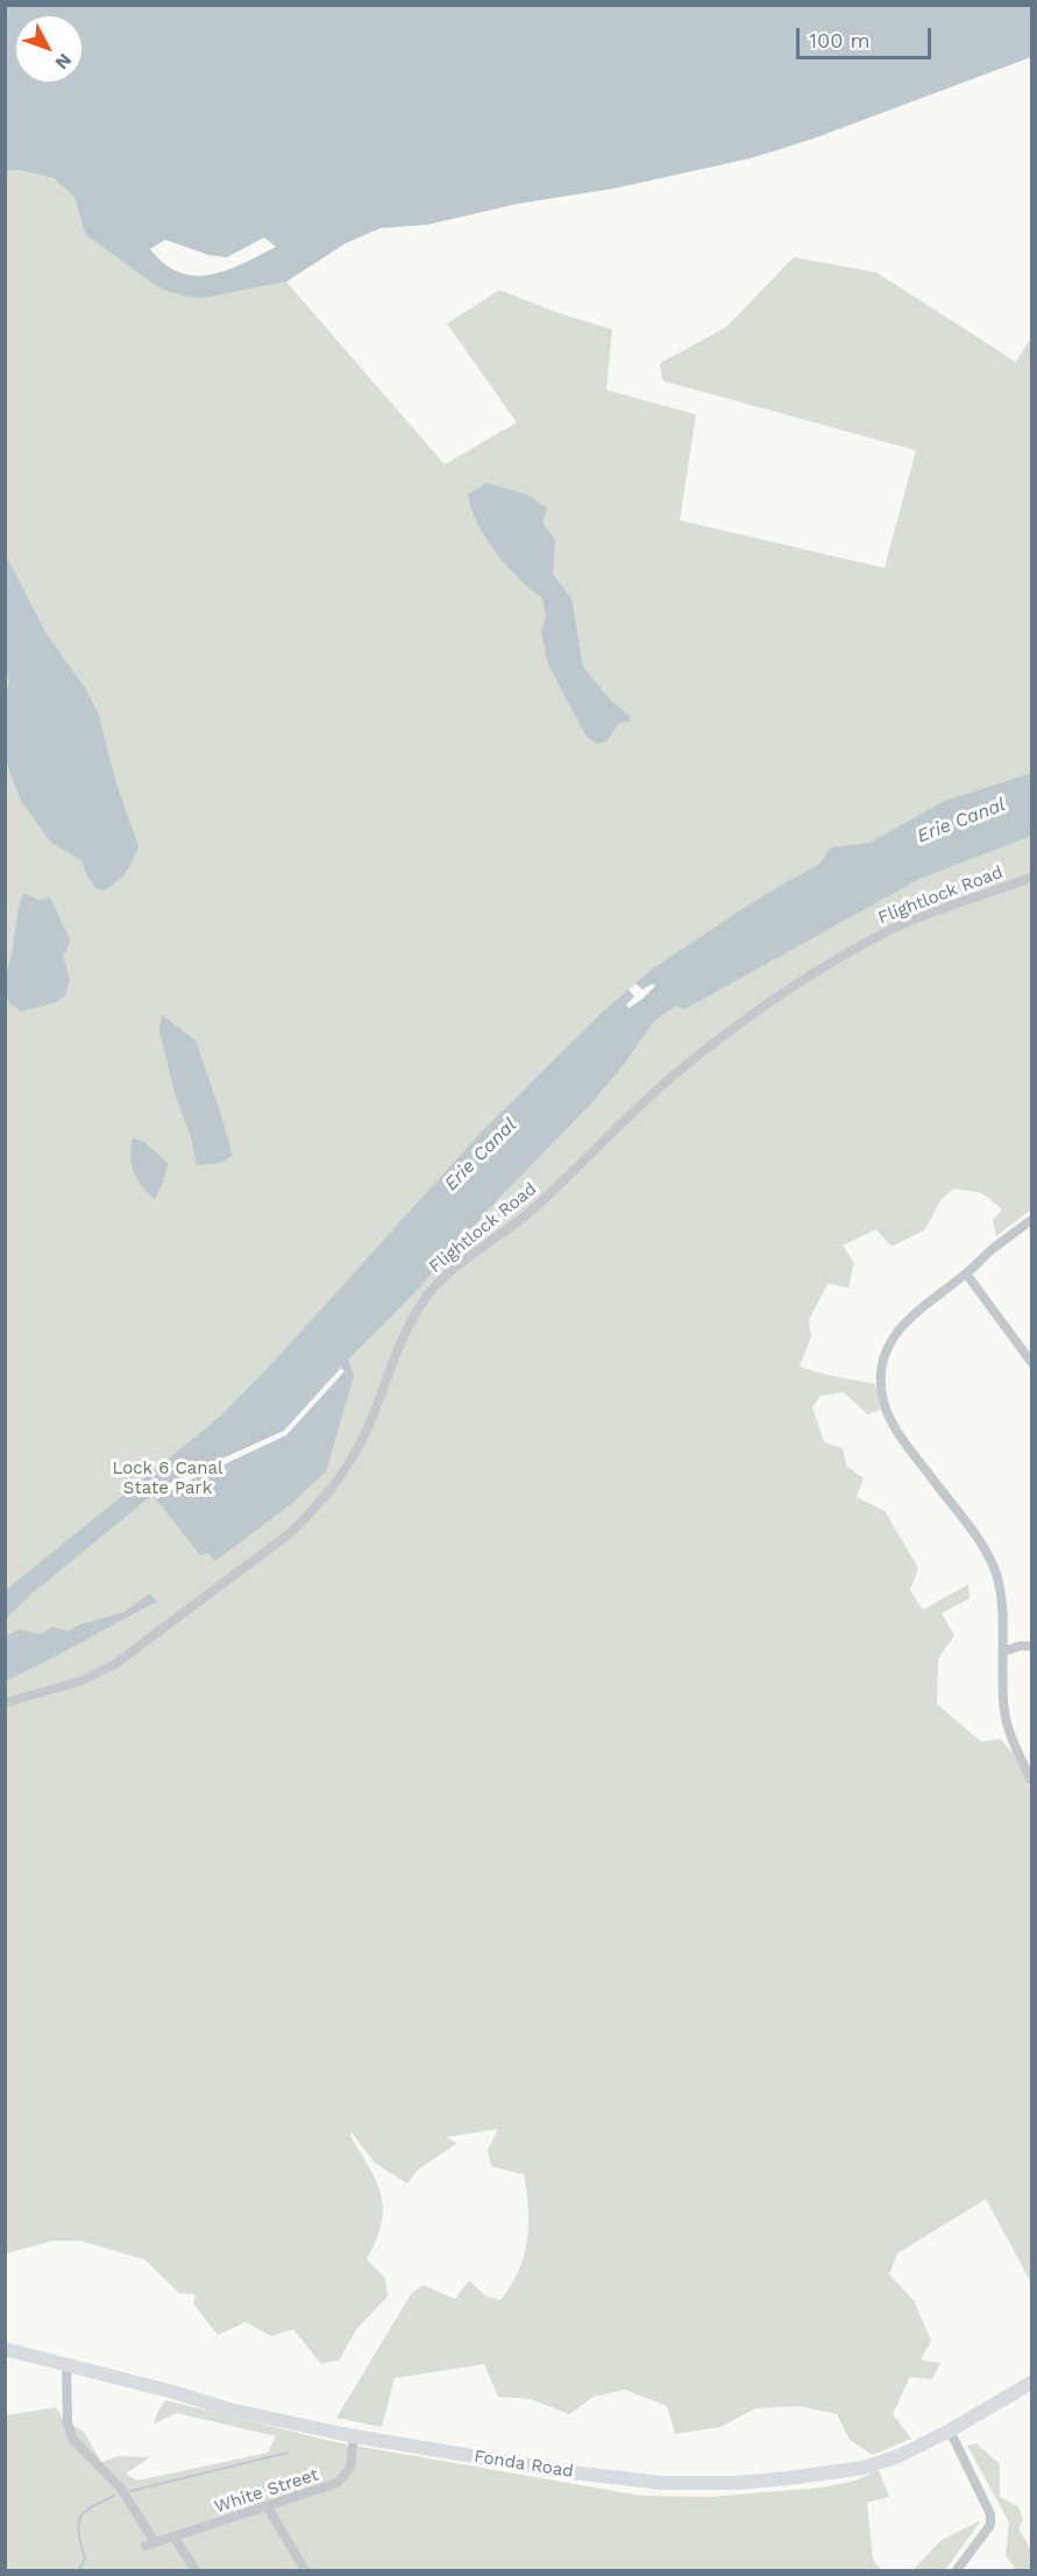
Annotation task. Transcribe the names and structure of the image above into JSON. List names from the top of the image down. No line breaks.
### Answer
{"streets":{"street":["Flightlock Road","Fonda Road","White Street"]},"crossings":[["Fonda Road","White Street"]],"water":["Erie Canal"],"parks":["Lock 6 Canal State Park"],"scale_bar":"100 m","north":"bottom right"}
